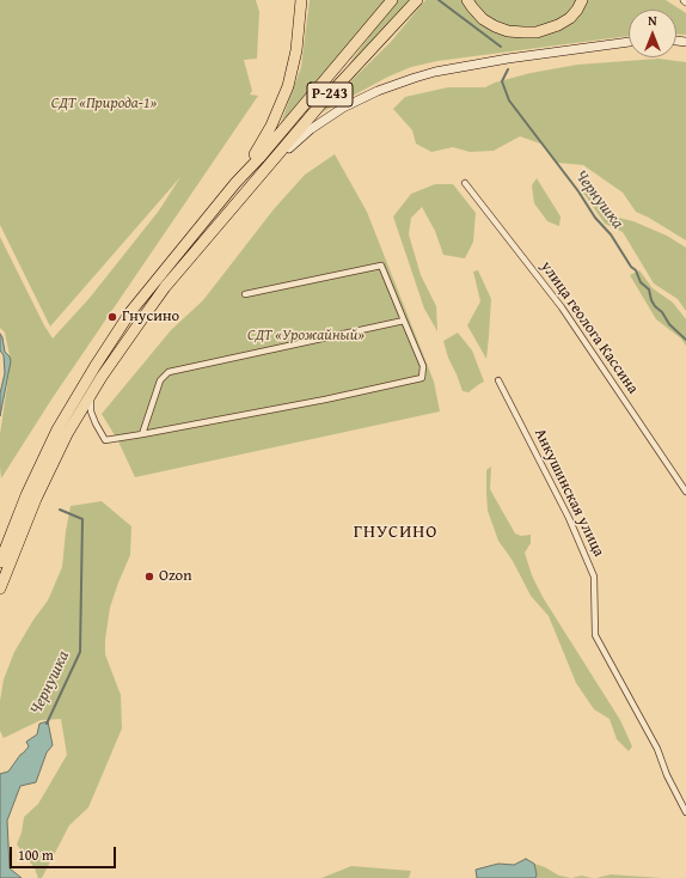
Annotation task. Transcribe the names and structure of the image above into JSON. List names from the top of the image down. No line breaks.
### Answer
{"streets":{"highway":["Р-243"],"street":["улица геолога Кассина","Анкушинская улица"]},"districts":["ГНУСИНО"],"water":["Чернушка"],"parks":["СДТ «Природа-1»","СДТ «Урожайный»"],"places":["Гнусино","Ozon"],"scale_bar":"100 m","north":"top"}
